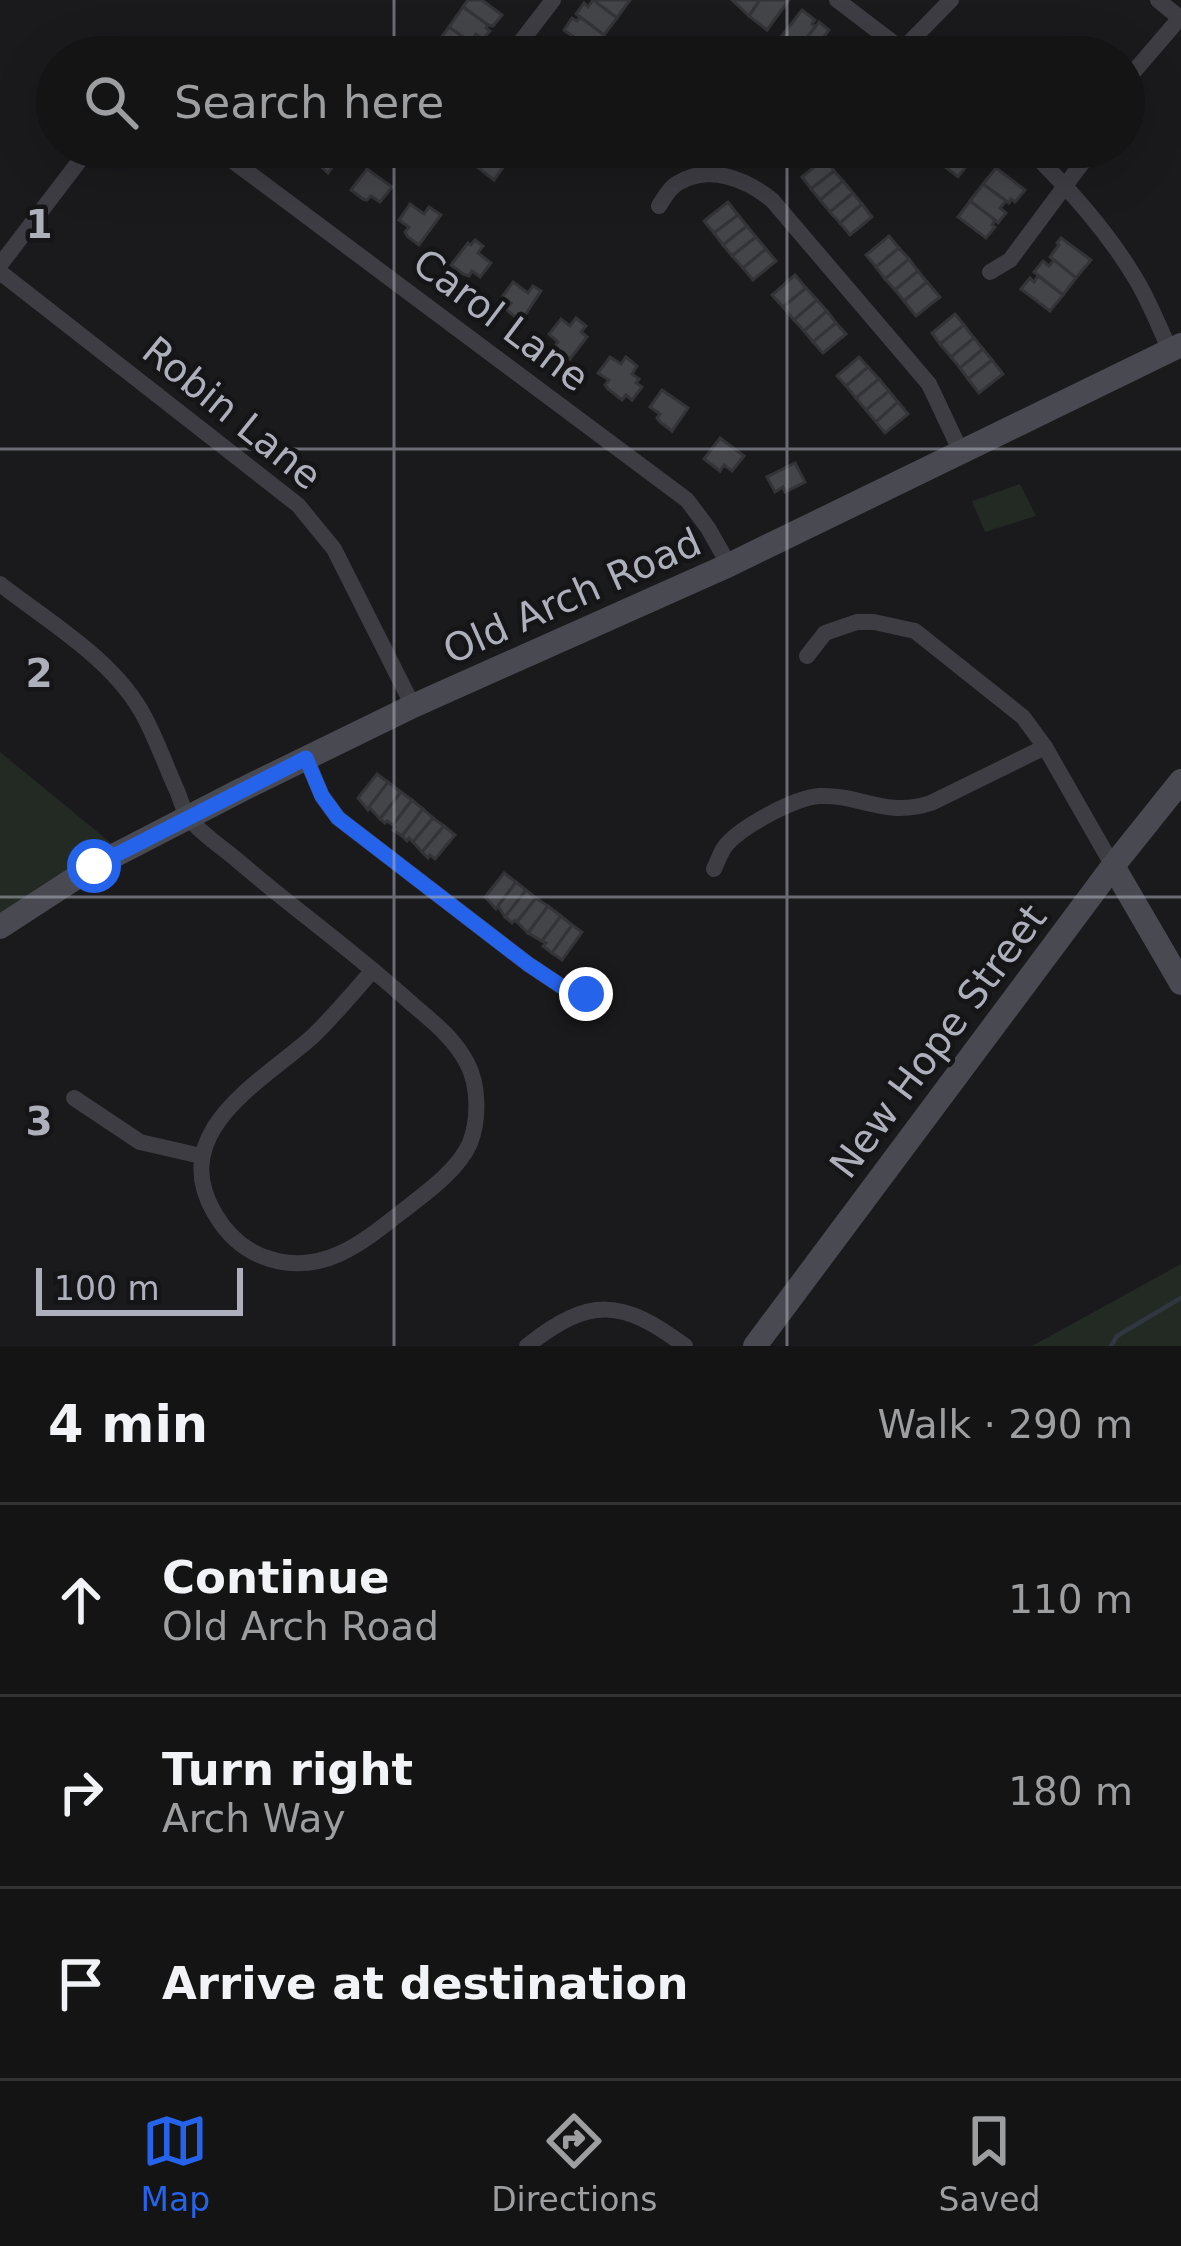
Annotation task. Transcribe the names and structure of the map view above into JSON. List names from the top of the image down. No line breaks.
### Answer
{"streets":{"street":["Carol Lane","Robin Lane","Old Arch Road","New Hope Street"]},"crossings":[["Carol Lane","Old Arch Road"],["Robin Lane","Old Arch Road"]],"scale_bar":"100 m","page":{"search":"Search here","scale":"100 m","heading":["4 min","Walk · 290 m"],"list":[["Continue","Old Arch Road","110 m"],["Turn right","Arch Way","180 m"],"Arrive at destination"],"nav":["Map","Directions","Saved"]},"grid":{"rows":["1","2","3"]}}
